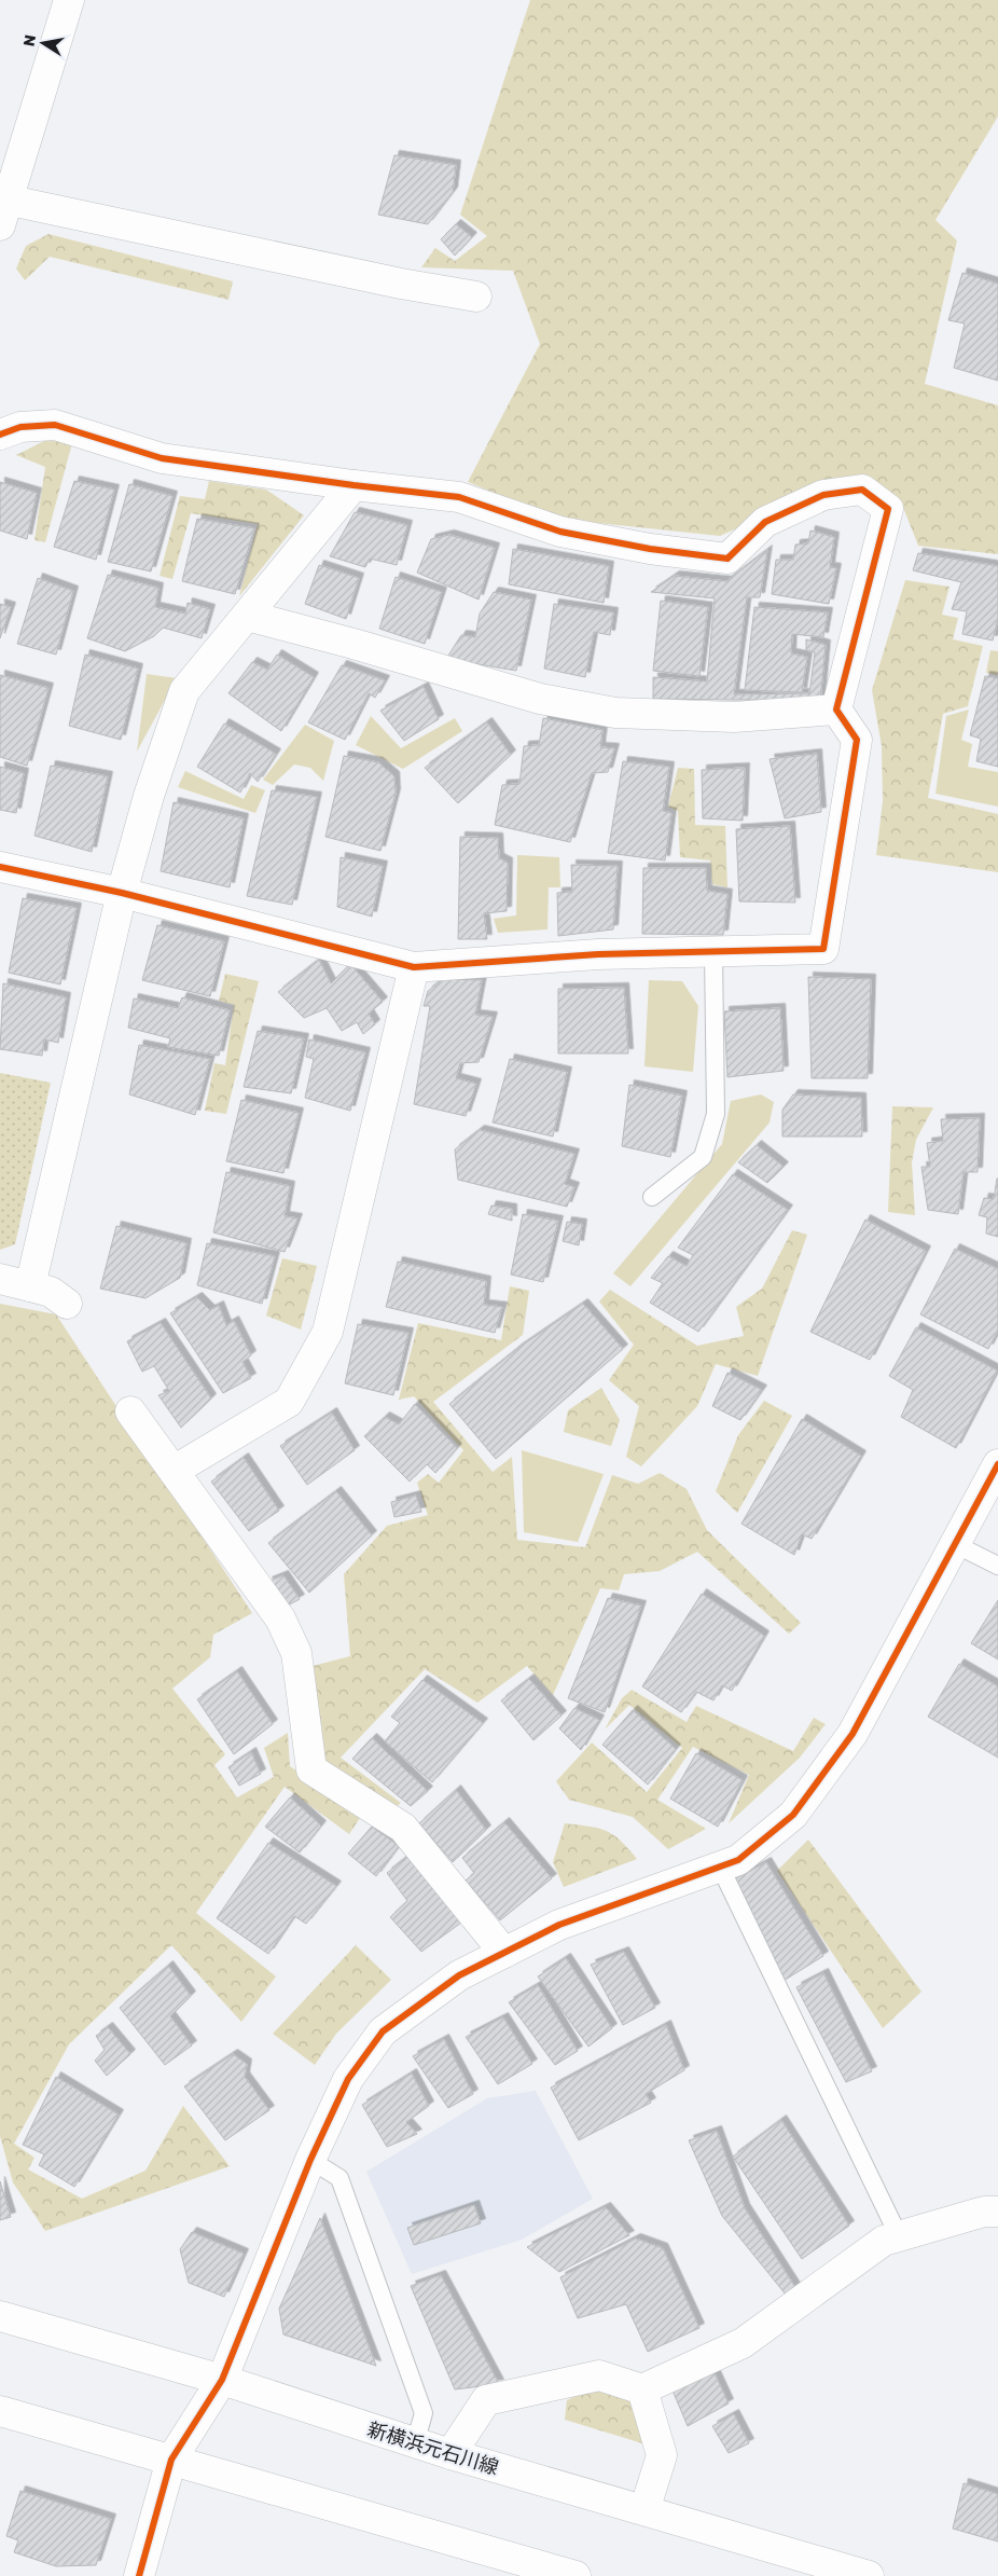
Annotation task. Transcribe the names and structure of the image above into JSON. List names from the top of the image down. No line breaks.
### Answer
{"streets":{"street":["新横浜元石川線"]},"north":"left"}
